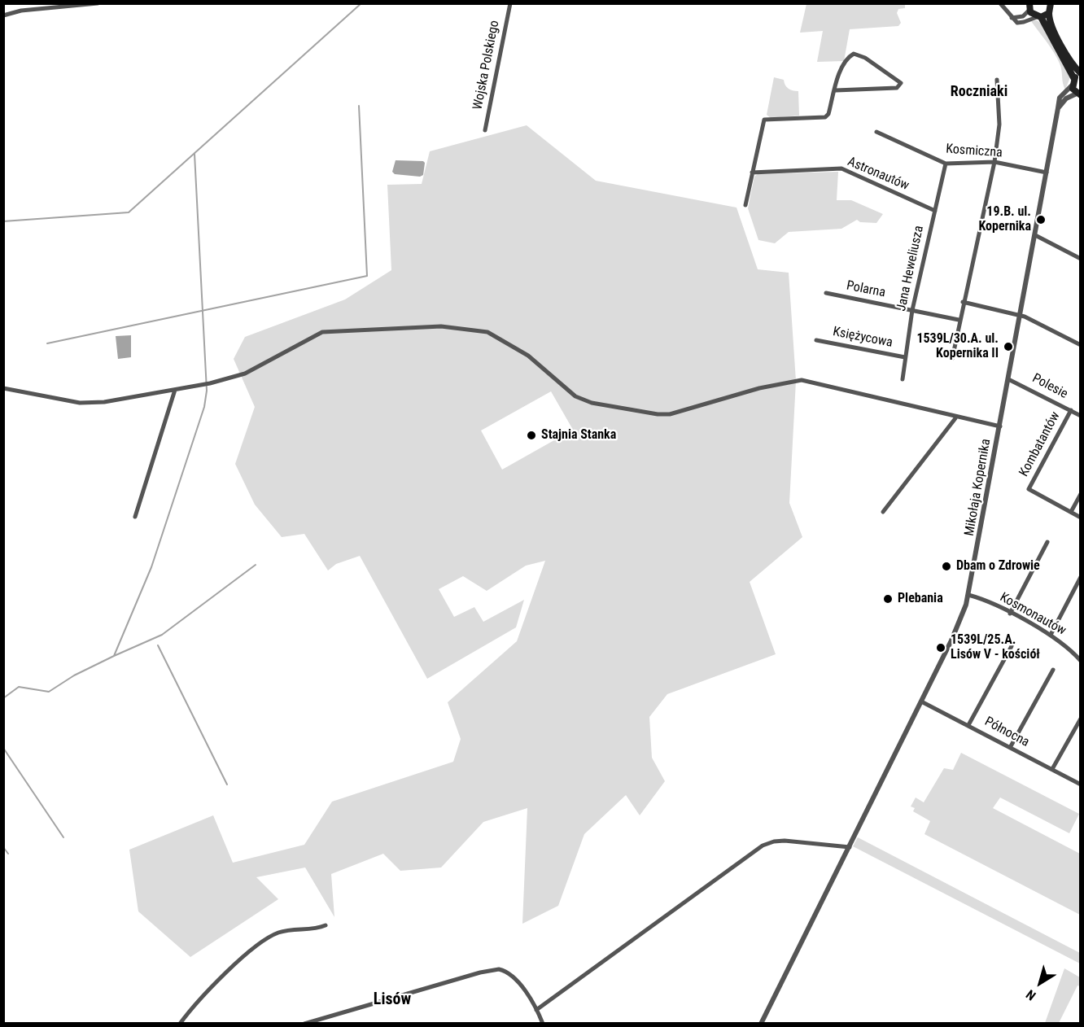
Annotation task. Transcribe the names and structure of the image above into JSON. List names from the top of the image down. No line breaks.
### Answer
{"streets":{"street":["Wojska Polskiego","Kosmiczna","Astronautów","Jana Heweliusza","Polarna","Księżycowa","Polesie","Kombatantów","Mikołaja Kopernika","Kosmonautów","Północna"]},"crossings":[["Kosmiczna","Jana Heweliusza"],["Kosmiczna","Mikołaja Kopernika"],["Astronautów","Jana Heweliusza"],["Jana Heweliusza","Polarna"],["Jana Heweliusza","Księżycowa"],["Polesie","Kombatantów"],["Polesie","Mikołaja Kopernika"],["Mikołaja Kopernika","Kosmonautów"],["Mikołaja Kopernika","Północna"]],"districts":["Roczniaki","Lisów"],"places":["19.B. ul. Kopernika","1539L/30.A. ul. Kopernika II","Stajnia Stanka","Dbam o Zdrowie","Plebania","1539L/25.A. Lisów V - kościół"],"north":"bottom left"}
